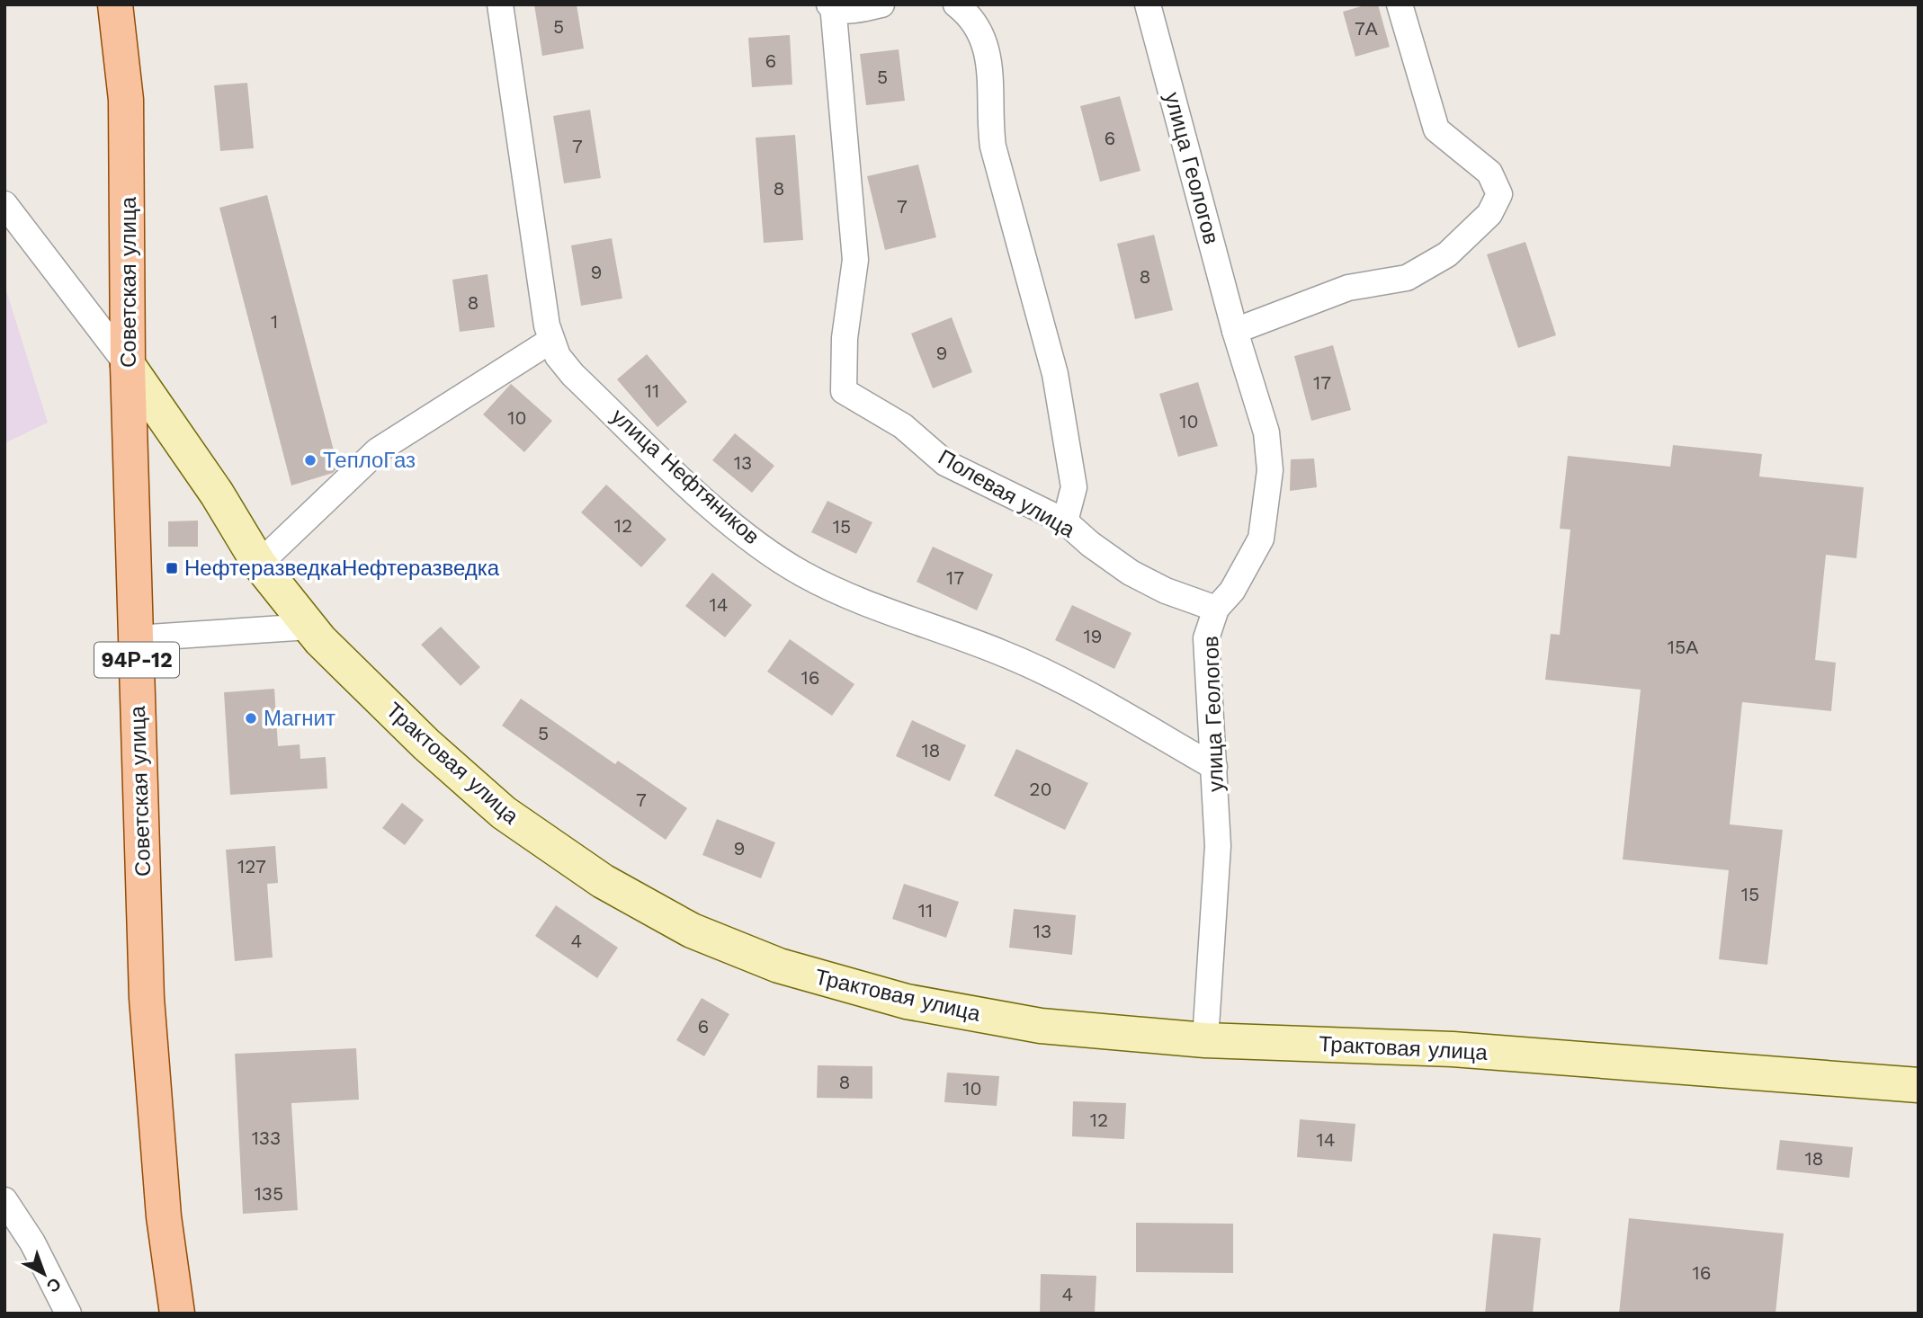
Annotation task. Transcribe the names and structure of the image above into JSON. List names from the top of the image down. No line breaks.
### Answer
{"streets":{"main road":["Советская улица","94Р-12"],"street":["улица Геологов","улица Нефтяников","Полевая улица","Трактовая улица"]},"crossings":[["улица Геологов","улица Нефтяников"],["улица Геологов","Полевая улица"],["улица Геологов","Трактовая улица"],["Советская улица","Трактовая улица"]],"places":{"other":["ТеплоГаз","Магнит"],"transit":["НефтеразведкаНефтеразведка"]},"house_numbers":["5","7А","6","5","6","7","8","7","9","8","8","1","9","17","11","10","10","13","12","15","17","14","19","15А","16","5","18","20","7","9","127","15","11","13","4","6","8","10","12","133","14","18","135","16","4"],"north":"bottom right"}
